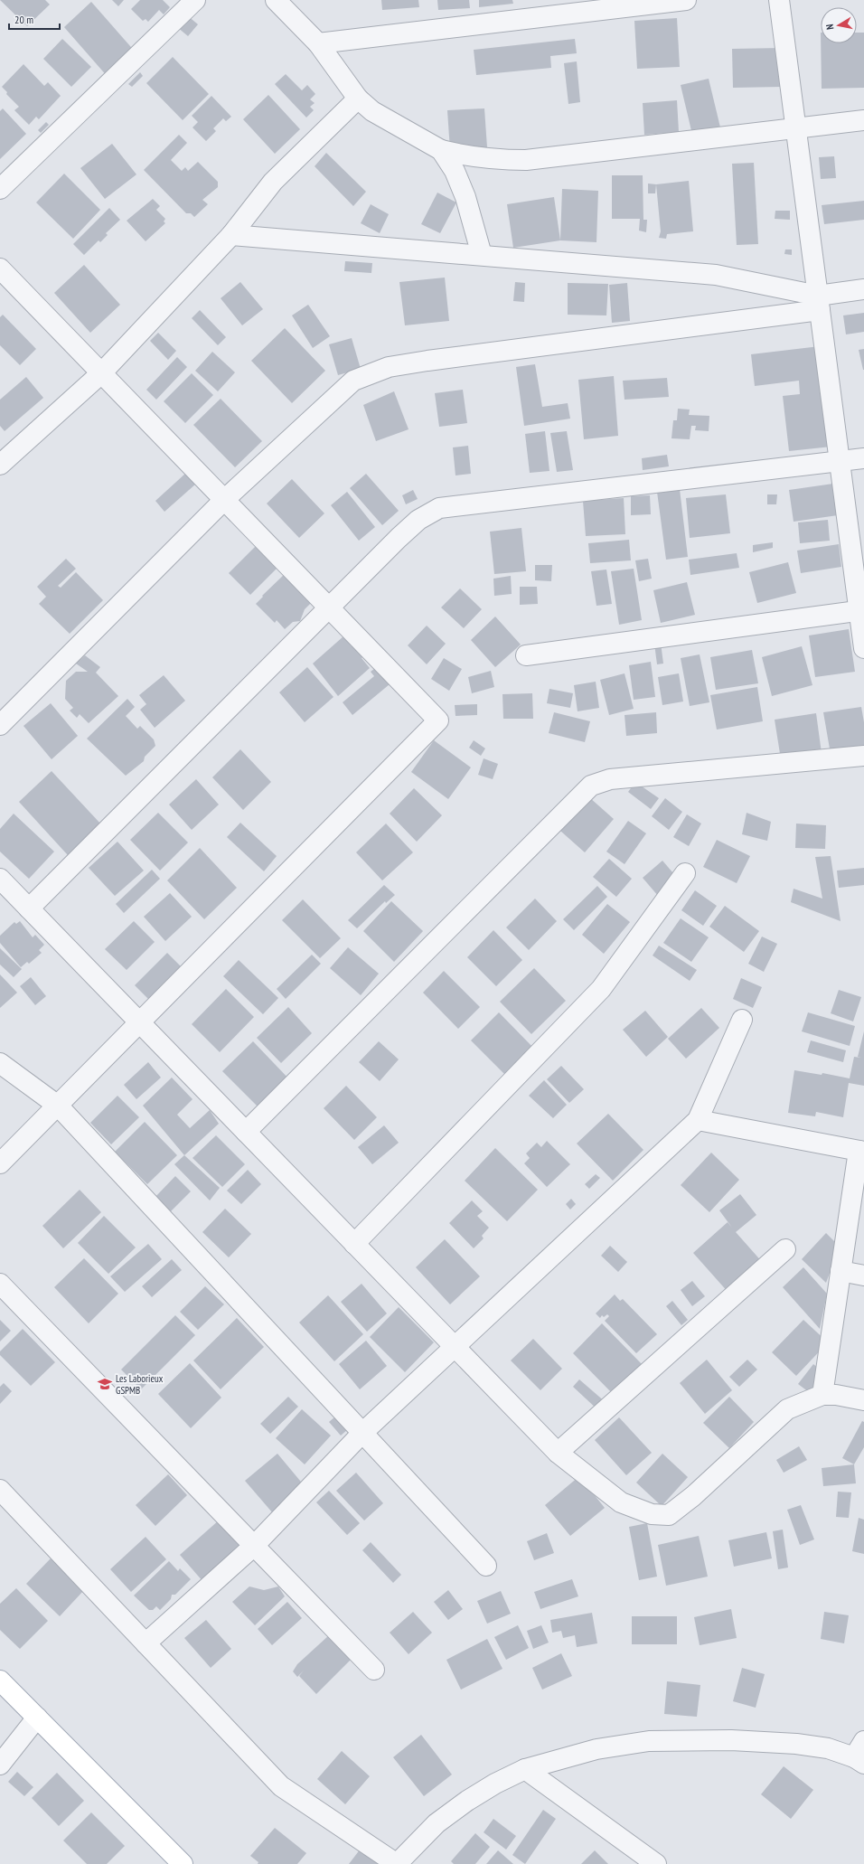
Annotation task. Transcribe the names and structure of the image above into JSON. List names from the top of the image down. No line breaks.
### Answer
{"places":{"school or university":["Les Laborieux GSPMB"]},"scale_bar":"20 m","north":"left"}
